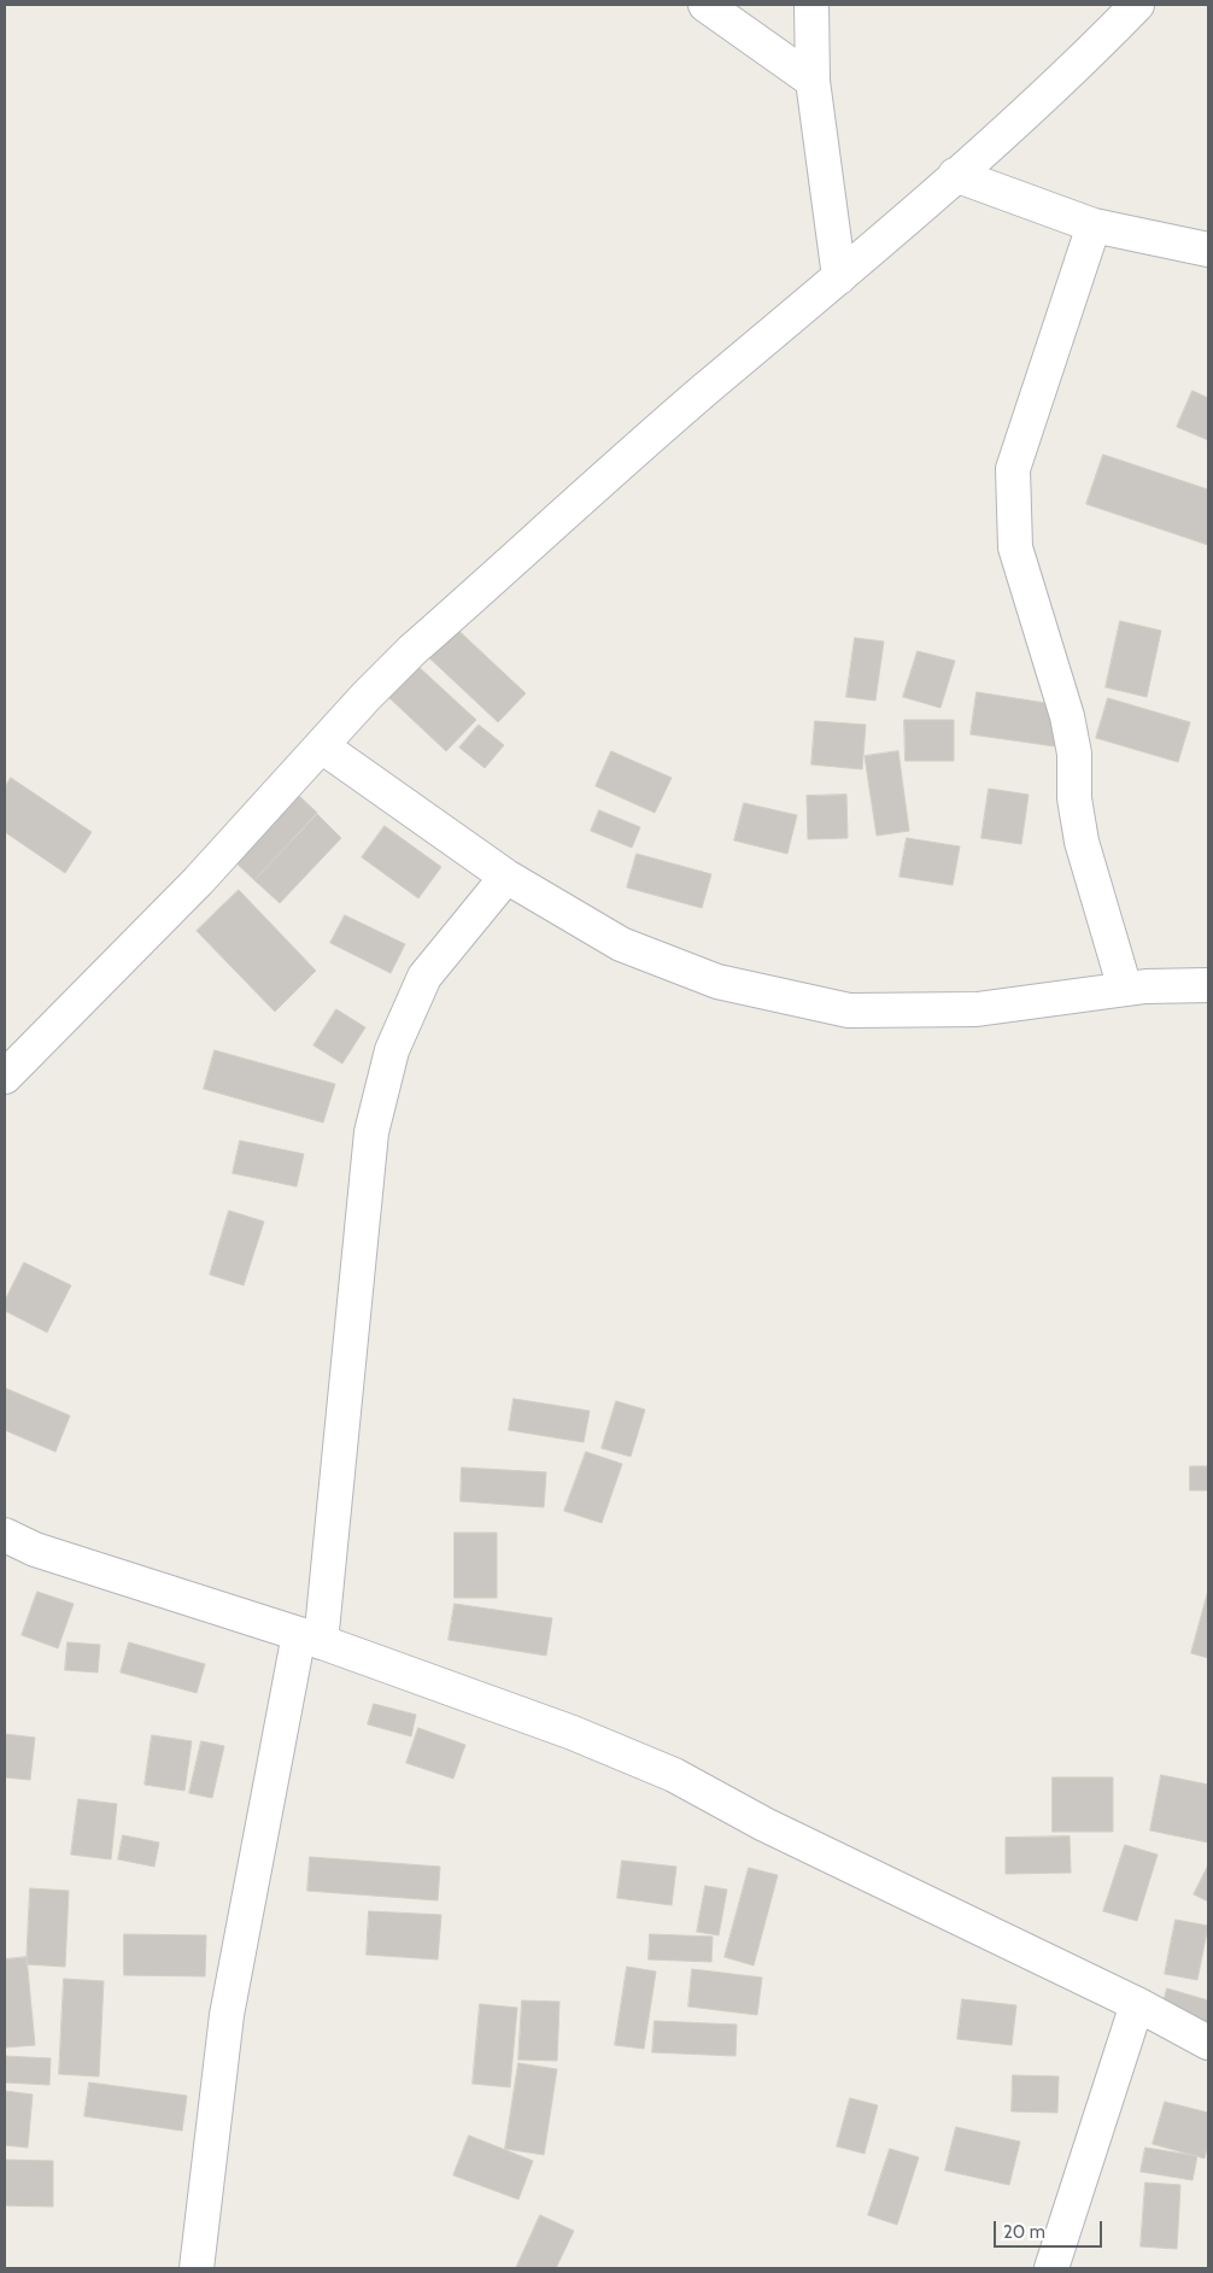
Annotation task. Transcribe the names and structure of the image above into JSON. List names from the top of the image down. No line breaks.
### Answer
{"scale_bar":"20 m"}
